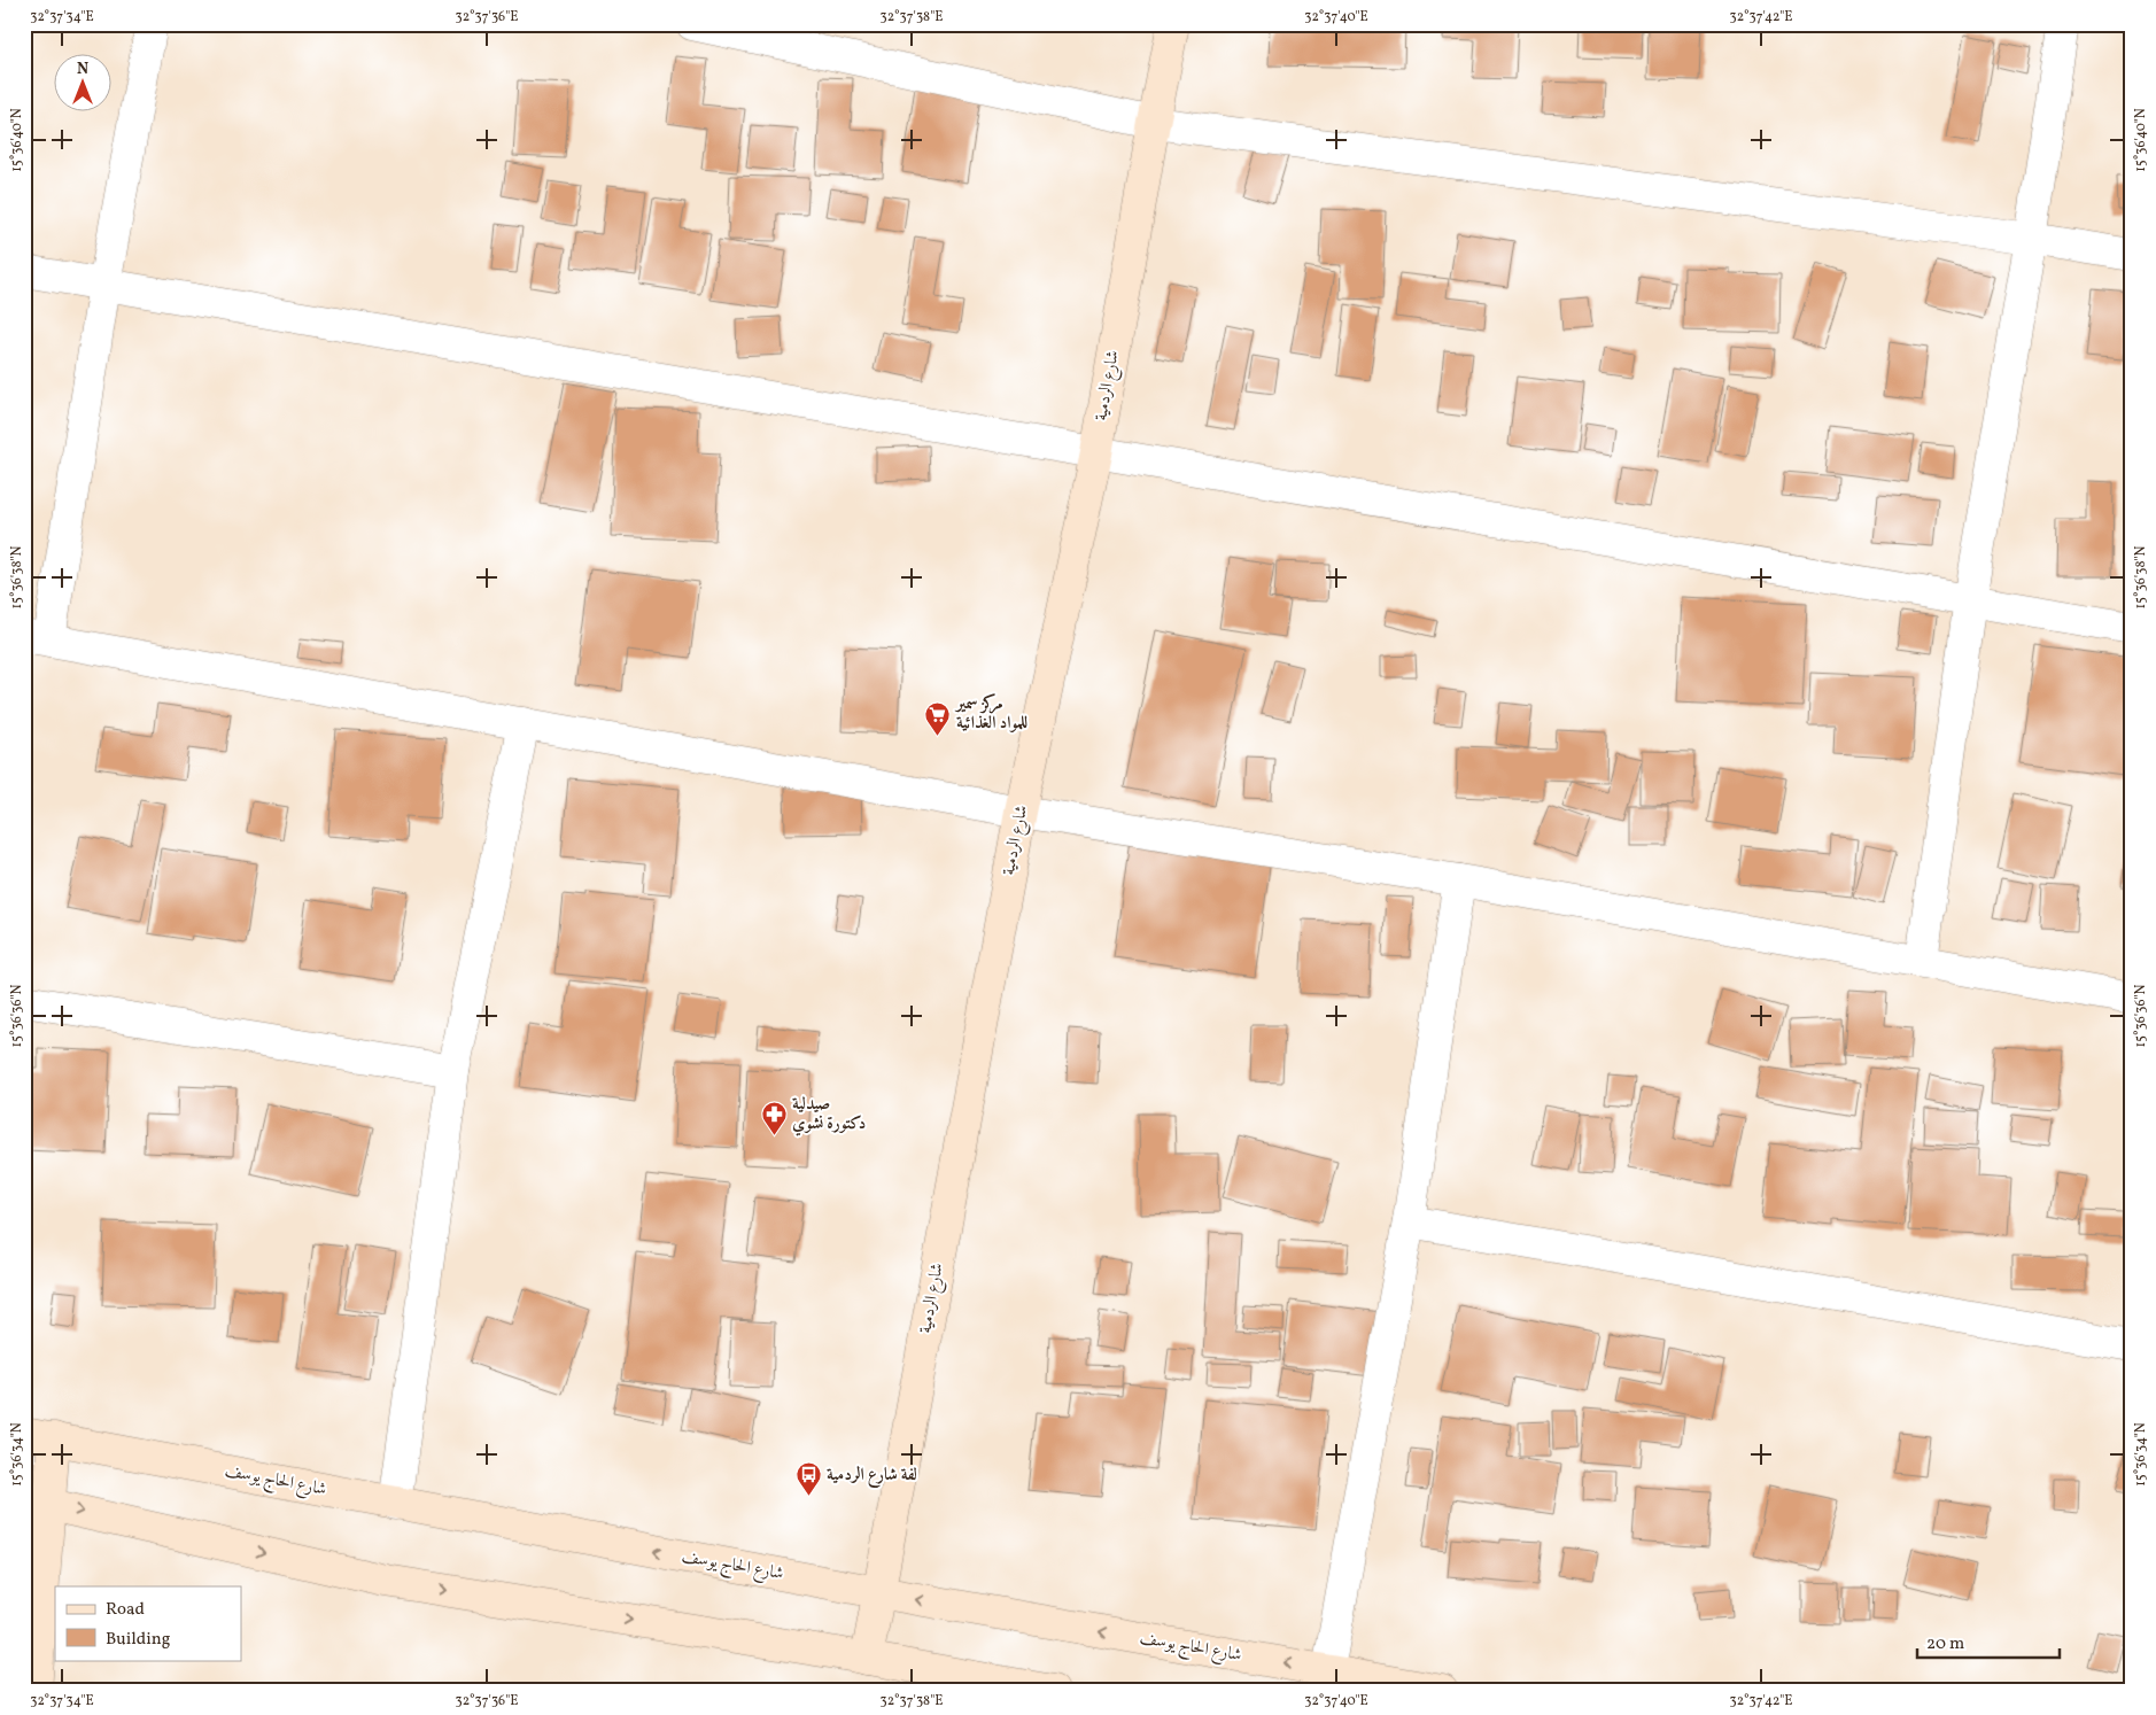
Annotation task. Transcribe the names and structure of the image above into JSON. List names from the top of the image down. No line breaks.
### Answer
{"streets":{"main road":["شارع الردمية","شارع الحاج يوسف"]},"crossings":[["شارع الردمية","شارع الحاج يوسف"]],"places":{"supermarket":["مركز سمير للمواد الغذائية"],"pharmacy":["صيدلية دكتورة نشوي"],"bus stop":["لفة شارع الردمية"]},"legend":["Road","Building"],"scale_bar":"20 m","north":"top","coordinates":["32°37'34\"E","32°37'36\"E","32°37'38\"E","32°37'40\"E","32°37'42\"E","15°36'40\"N","15°36'38\"N","15°36'36\"N","15°36'34\"N"]}
